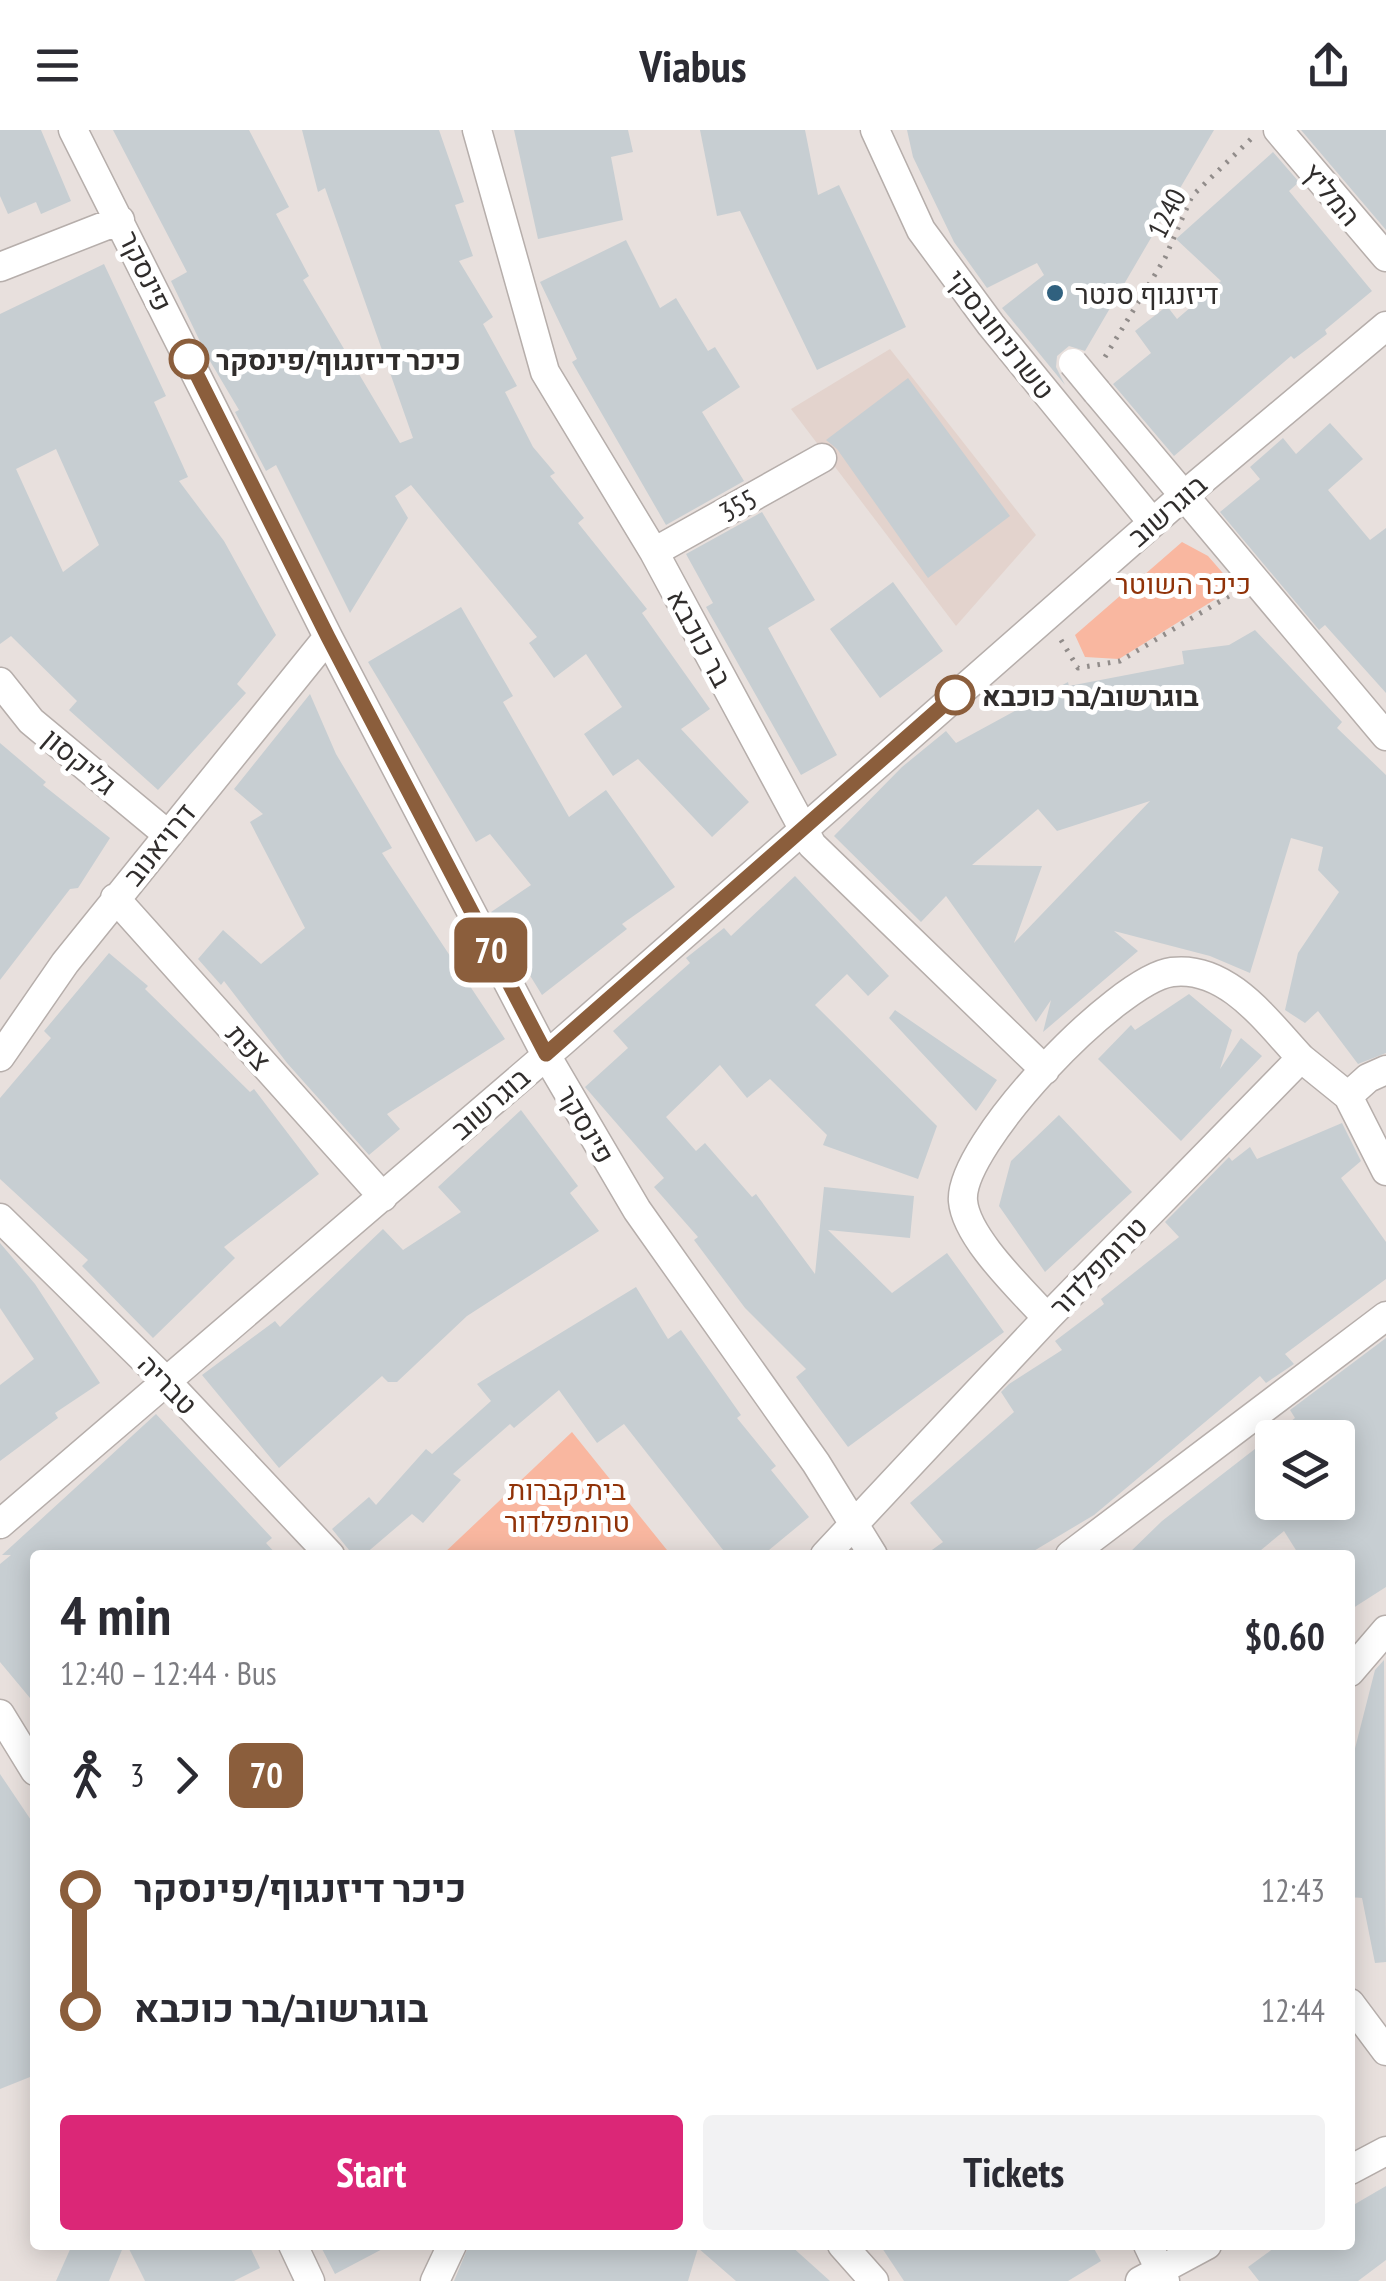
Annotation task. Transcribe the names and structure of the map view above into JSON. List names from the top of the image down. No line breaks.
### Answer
{"streets":{"street":["המליץ","פינסקר","טשרניחובסקי","355","בוגרשוב","בר כוכבא","גליקסון","דרויאנוב","צפת","טרומפלדור","טבריה"],"path":["1240"]},"crossings":[["פינסקר","בוגרשוב"],["פינסקר","דרויאנוב"],["פינסקר","טרומפלדור"],["טשרניחובסקי","בוגרשוב"],["355","בר כוכבא"],["בוגרשוב","בר כוכבא"],["בוגרשוב","צפת"],["בוגרשוב","טבריה"],["גליקסון","דרויאנוב"],["דרויאנוב","צפת"]],"parks":["כיכר השוטר","בית קברות טרומפלדור"],"places":["דיזנגוף סנטר","כיכר דיזנגוף/פינסקר","בוגרשוב/בר כוכבא"],"lines":["bus line 70"],"page":{"header":"Viabus","on_map":"70","heading":["4 min","12:40 – 12:44 · Bus","$0.60"],"legs":["3","70"],"list":[{"name":"כיכר דיזנגוף/פינסקר","value":"12:43"},{"name":"בוגרשוב/בר כוכבא","value":"12:44"}],"buttons":["Start","Tickets"]}}
